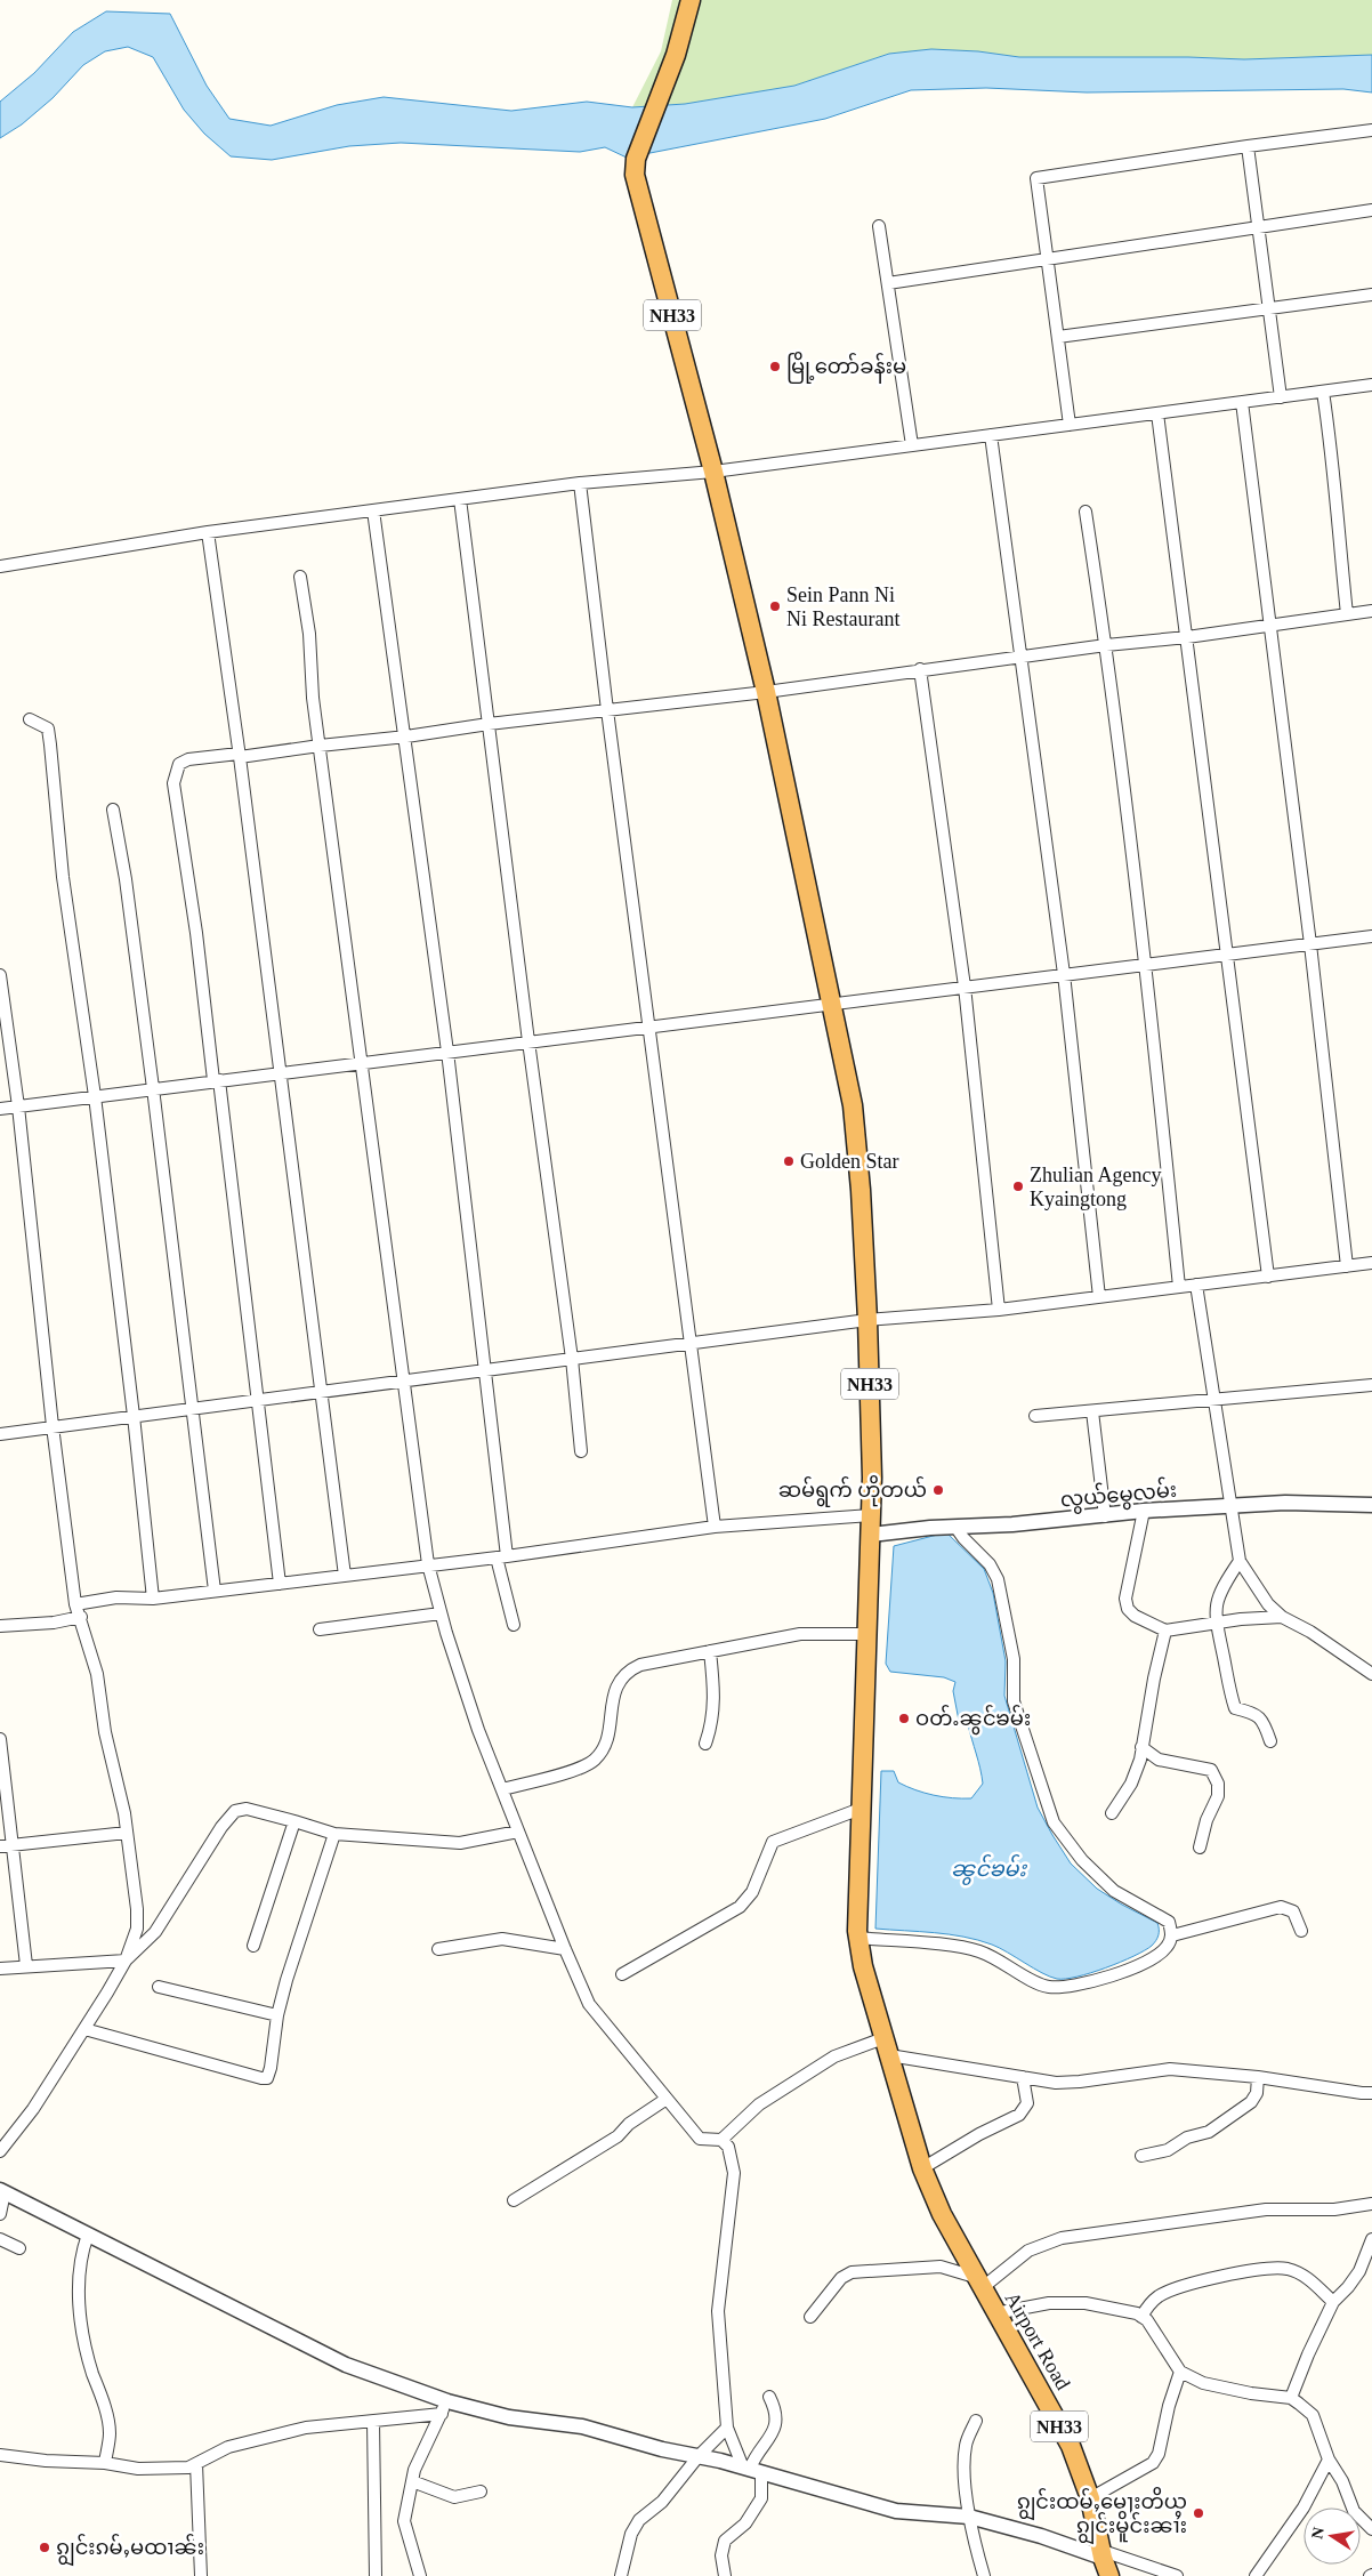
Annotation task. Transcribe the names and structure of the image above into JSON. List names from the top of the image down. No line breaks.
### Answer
{"streets":{"highway":["NH33","Airport Road"],"street":["လွယ်မွေလမ်း"]},"crossings":[["NH33","လွယ်မွေလမ်း"],["NH33","Airport Road"]],"water":["ၼွင်ၶမ်း"],"places":["မြို့တော်ခန်းမ","Sein Pann Ni Ni Restaurant","Golden Star","Zhulian Agency Kyaingtong","ဆမ်ရွက် ဟိုတယ်","ဝတ်ႉၼွင်ၶမ်း","ၵျွင်းထမ်ႇမေႃးတိယ ၵျွင်းမိူင်းၼၢႆး","ၵျွင်းၵမ်ႇမထၢၼ်း"],"north":"left"}
